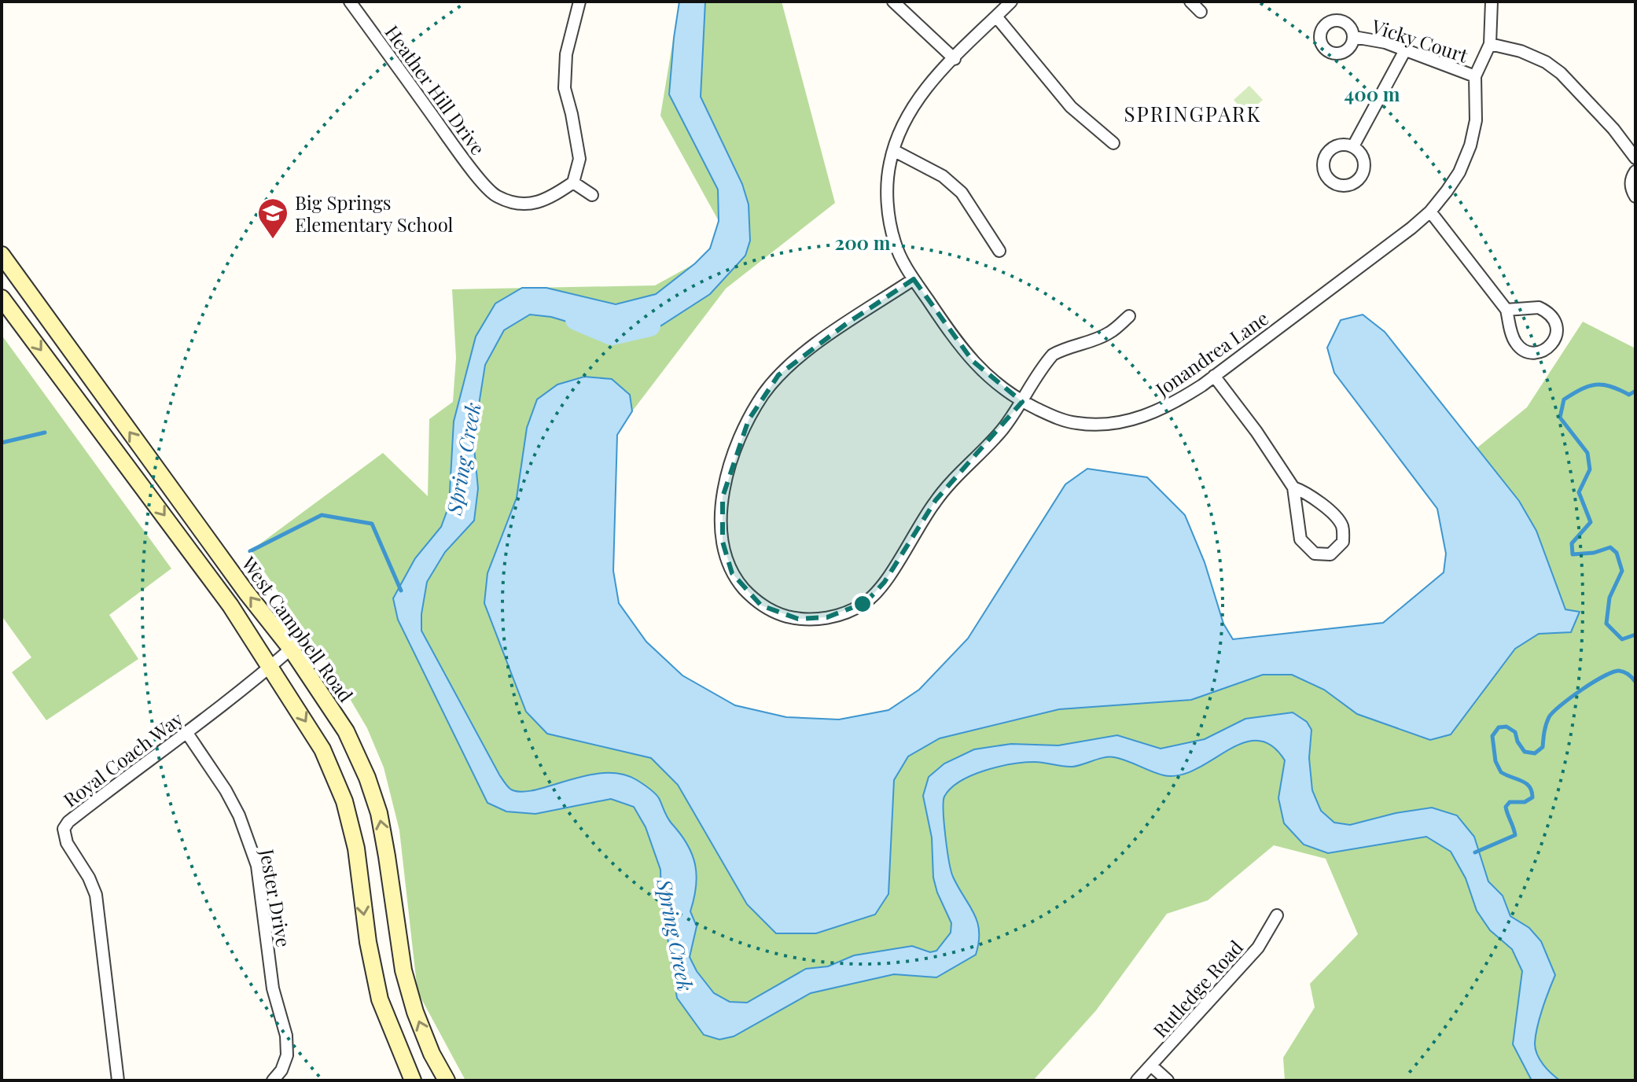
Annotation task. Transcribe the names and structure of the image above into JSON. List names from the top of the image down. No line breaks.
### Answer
{"streets":{"main road":["West Campbell Road"],"street":["Vicky Court","Heather Hill Drive","Jonandrea Lane","Royal Coach Way","Jester Drive","Rutledge Road"]},"crossings":[["Vicky Court","Jonandrea Lane"],["West Campbell Road","Royal Coach Way"],["Royal Coach Way","Jester Drive"]],"districts":["SPRINGPARK"],"water":["Spring Creek"],"places":{"school or university":["Big Springs Elementary School"]},"rings":["400 m","200 m"]}
